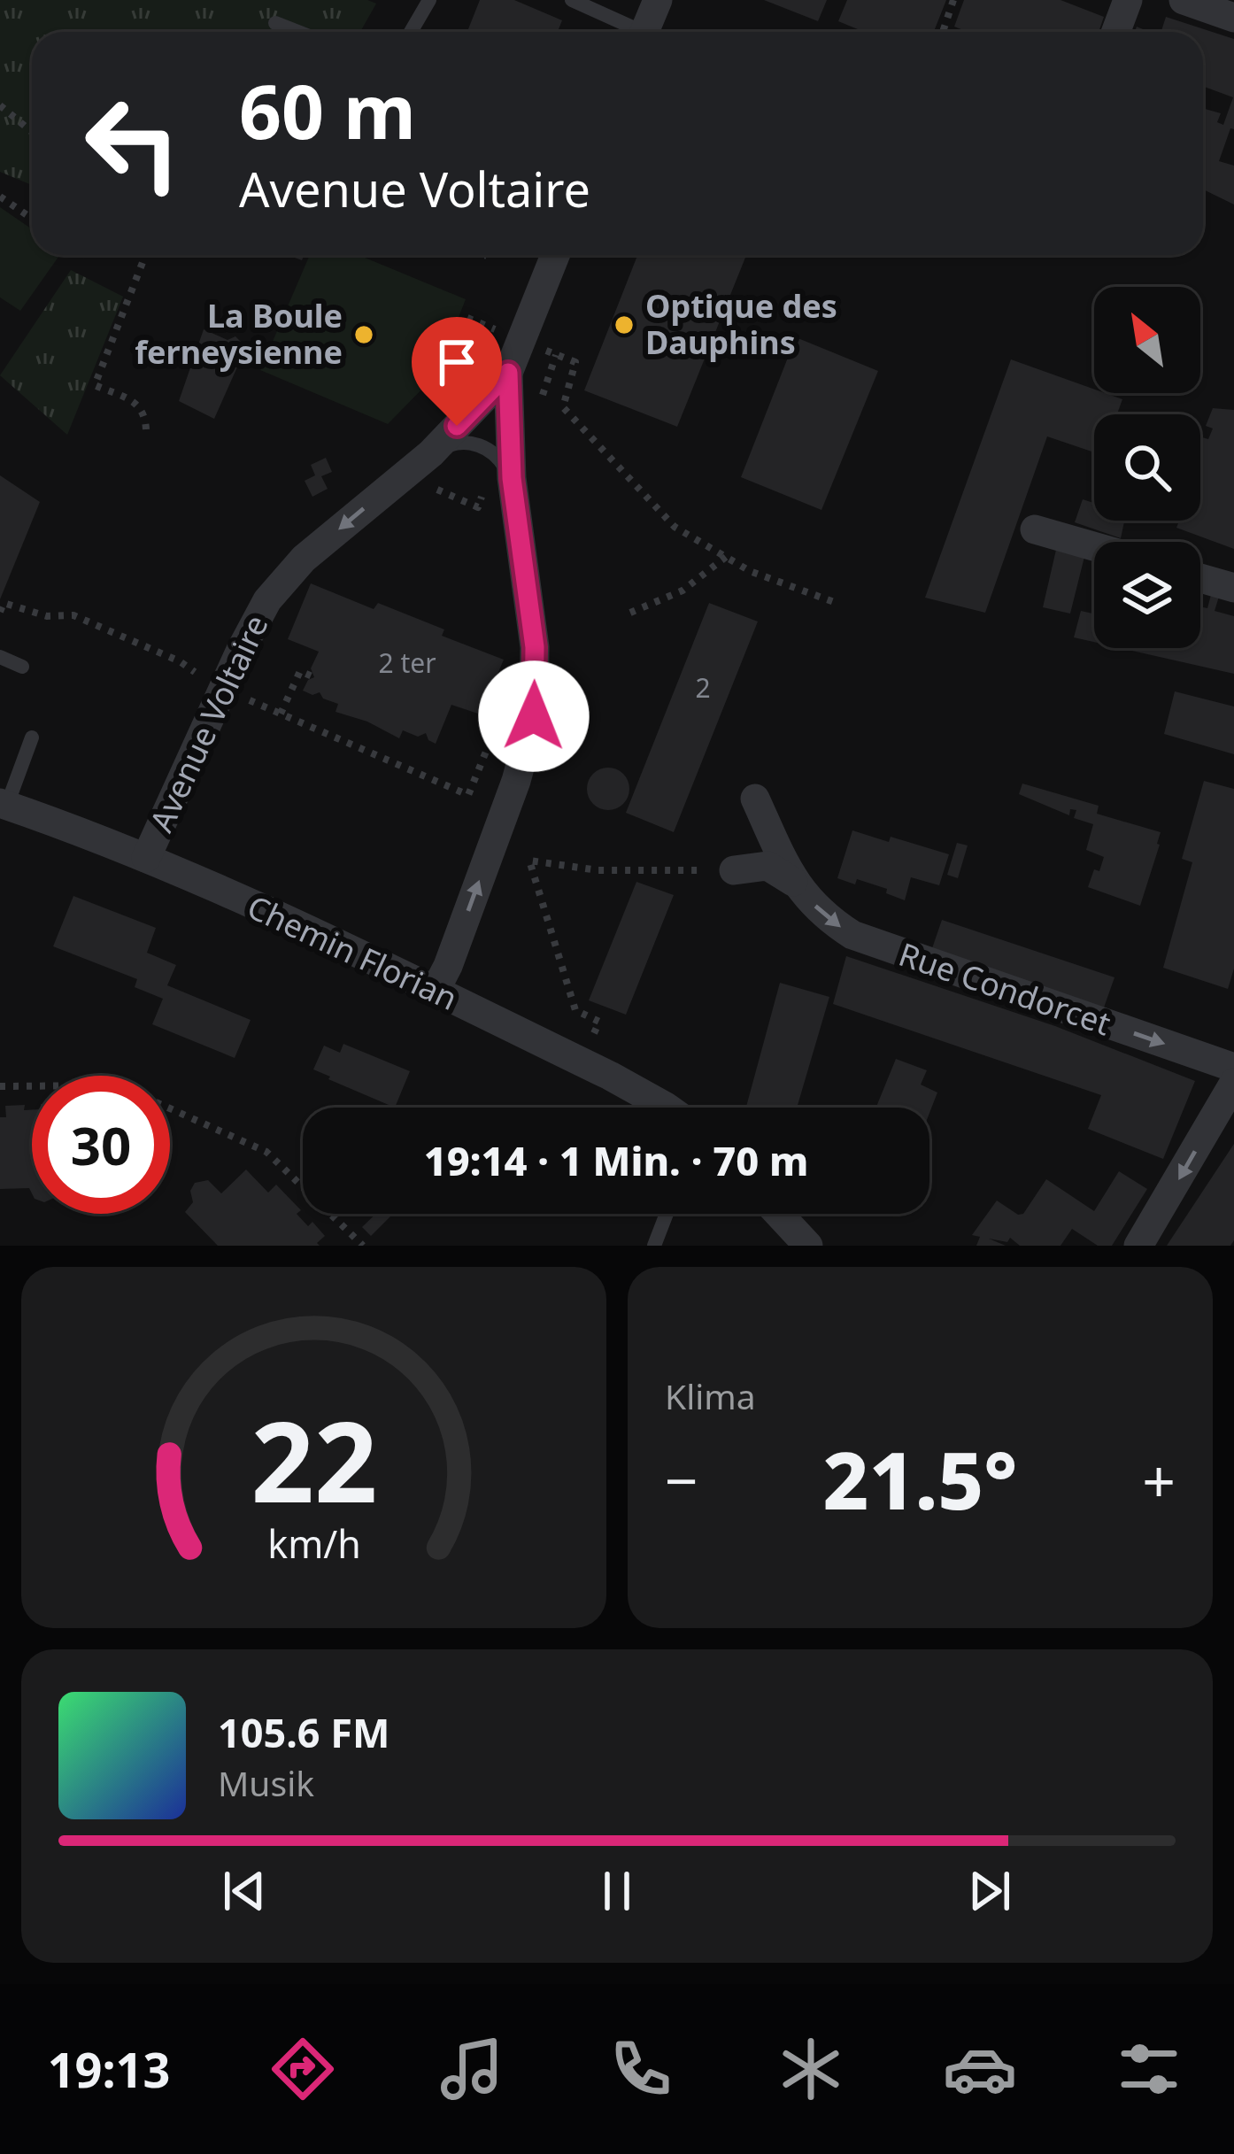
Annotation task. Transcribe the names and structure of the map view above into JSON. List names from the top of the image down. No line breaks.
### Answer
{"streets":{"street":["Avenue Voltaire","Chemin Florian","Rue Condorcet"]},"crossings":[["Avenue Voltaire","Chemin Florian"]],"one_way":["Rue Condorcet"],"places":["Optique des Dauphins","La Boule ferneysienne"],"house_numbers":["2 ter","2"],"north":"top left","page":{"turn":["60 m","Avenue Voltaire"],"limit":"30","trip":"19:14 · 1 Min. · 70 m","tile":"Klima","heat":["−","21.5°","+"],"song":["105.6 FM","Musik"],"tabs":"19:13","gauge":["22","km/h"]}}
